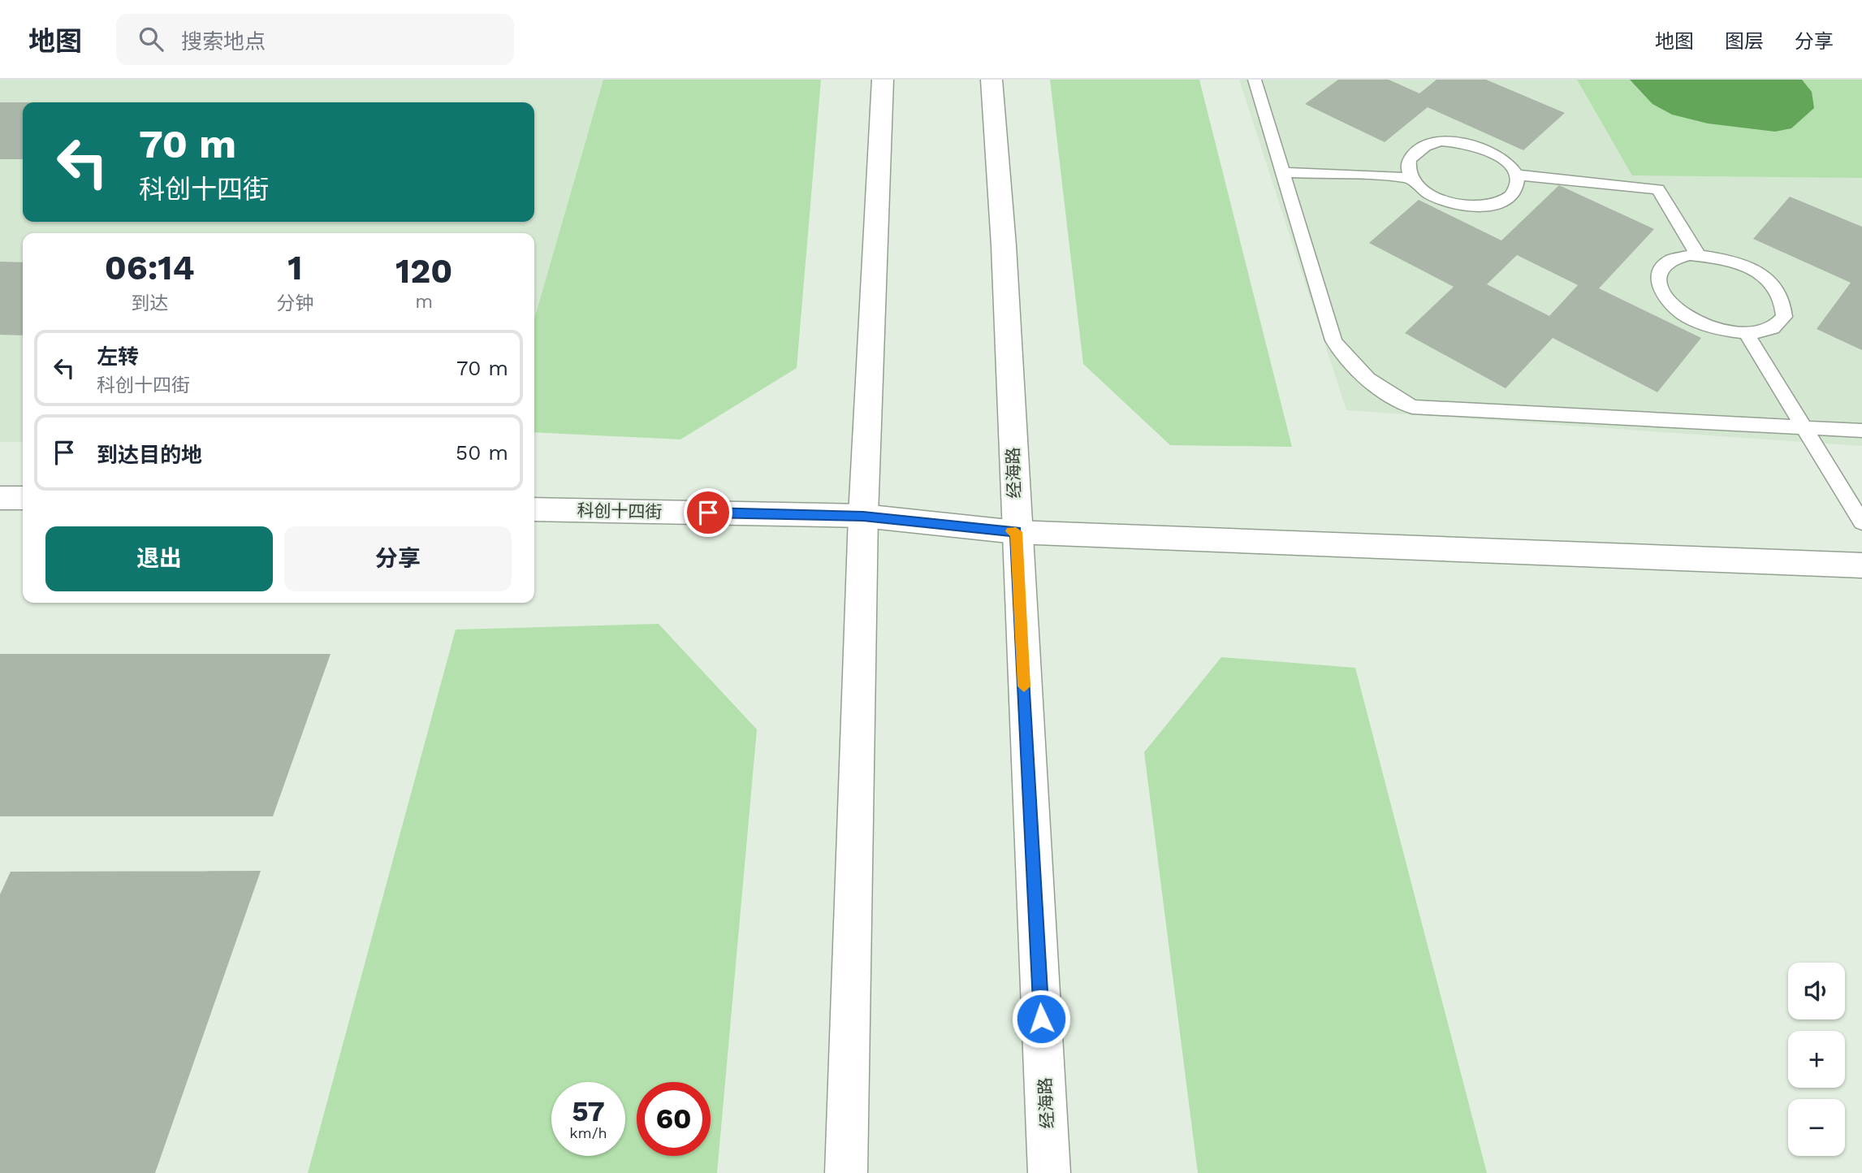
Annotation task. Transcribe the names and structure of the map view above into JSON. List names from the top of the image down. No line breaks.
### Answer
{"streets":{"main road":["经海路","科创十四街"]},"crossings":[["经海路","科创十四街"]],"page":{"header":"地图","search":"搜索地点","nav":["地图","图层","分享"],"turn":["70 m","科创十四街"],"eta":["06:14","到达","1","分钟","120","m"],"list":[{"name":"左转","note":"科创十四街","value":"70 m"},{"name":"到达目的地","value":"50 m"}],"buttons":["退出","分享"],"map_buttons":["+","−"],"speed":"57 km/h","limit":"60"}}
